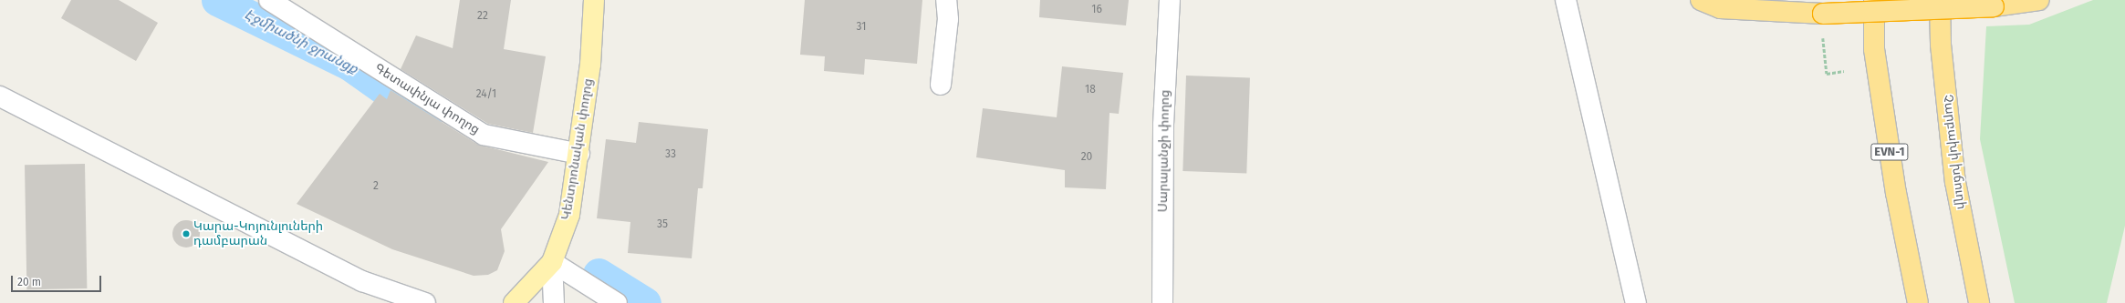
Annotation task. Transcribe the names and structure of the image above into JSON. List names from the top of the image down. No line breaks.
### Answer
{"streets":{"highway":["EVN-1","Չարբախի խճուղի"],"main road":["Կենտրոնական փողոց"],"street":["Գետափնյա փողոց","Սարալանջի փողոց"]},"crossings":[["Գետափնյա փողոց","Կենտրոնական փողոց"]],"water":["Էջմիածնի ջրանցք"],"places":["Կարա-Կոյունլուների դամբարան"],"house_numbers":["16","22","31","18","24/1","33","20","2","35"],"scale_bar":"20 m"}
